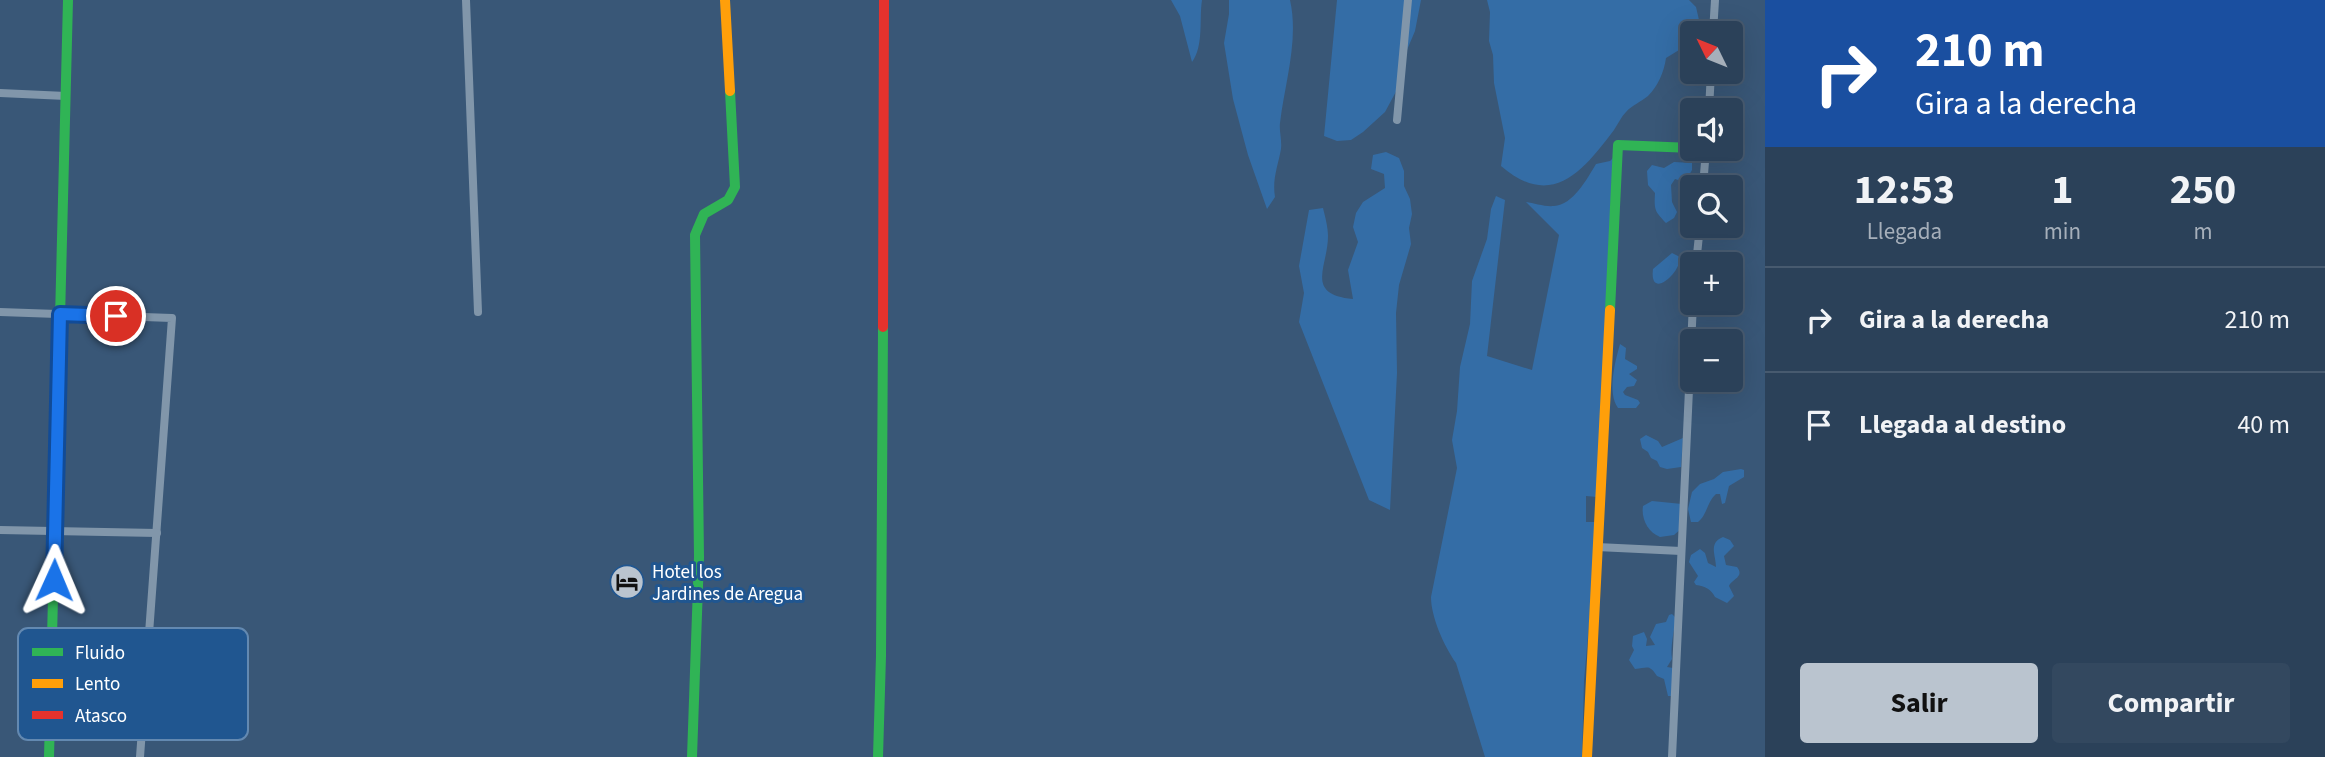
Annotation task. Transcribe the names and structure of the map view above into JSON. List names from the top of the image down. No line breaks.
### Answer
{"places":{"hotel":["Hotel los Jardines de Aregua"]},"legend":["Fluido","Lento","Atasco"],"north":"top left","page":{"turn":["210 m","Gira a la derecha"],"map_buttons":["+","−"],"eta":["12:53","Llegada","1","min","250","m"],"list":[{"name":"Gira a la derecha","value":"210 m"},{"name":"Llegada al destino","value":"40 m"}],"buttons":["Salir","Compartir"]}}
